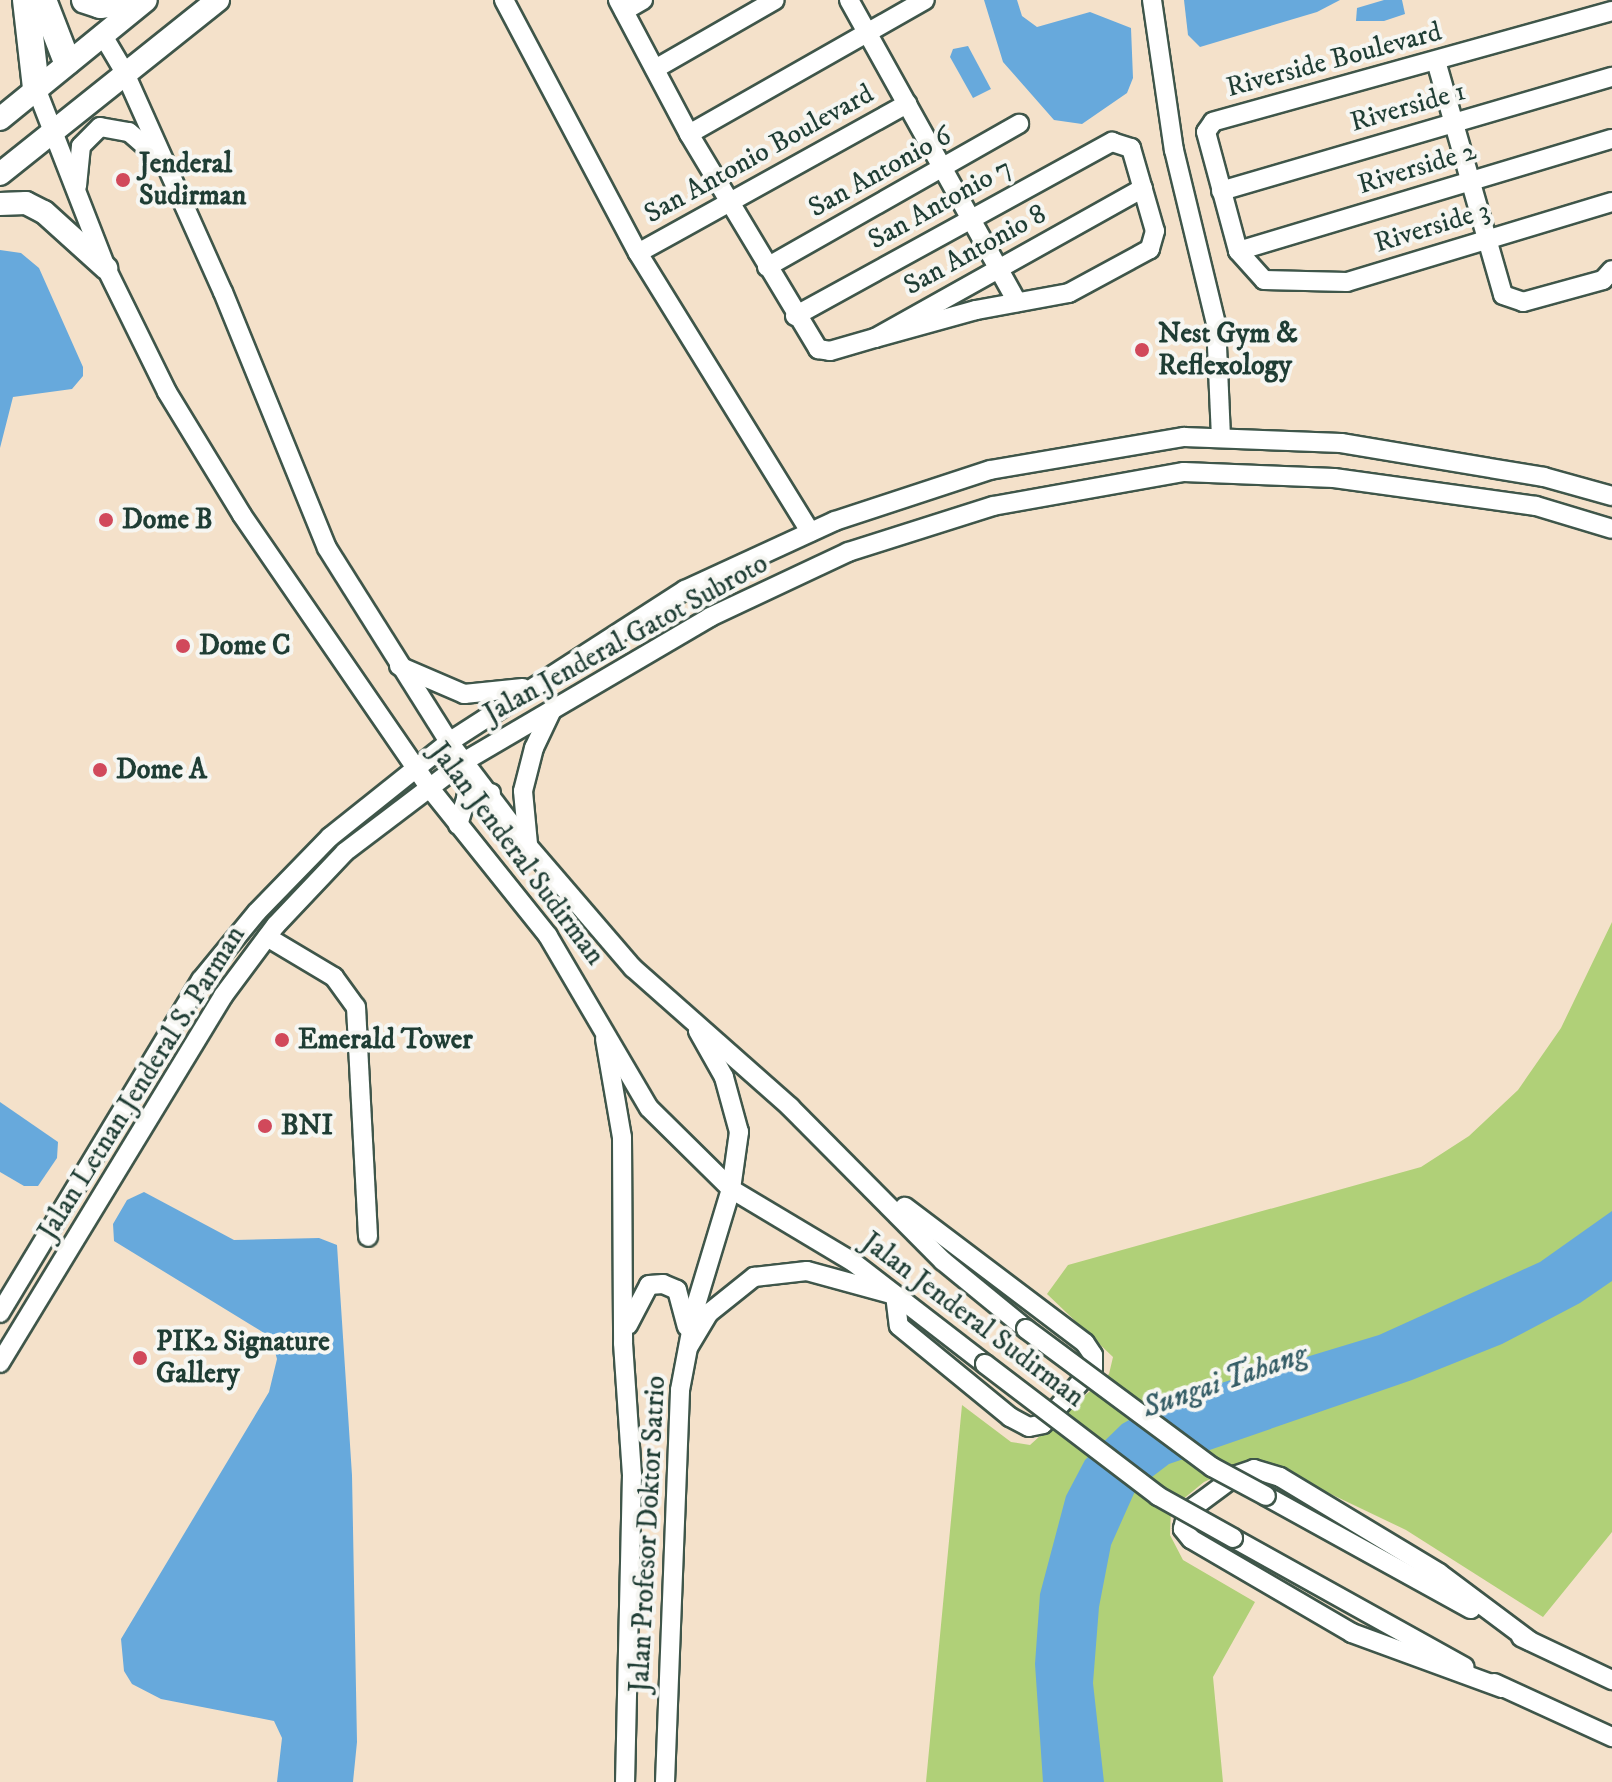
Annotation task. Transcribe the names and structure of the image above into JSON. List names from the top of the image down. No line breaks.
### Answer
{"streets":{"street":["Riverside Boulevard","Riverside 1","San Antonio Boulevard","Riverside 2","San Antonio 6","San Antonio 7","Riverside 3","San Antonio 8","Jalan Jenderal Gatot Subroto","Jalan Jenderal Sudirman","Jalan Letnan Jenderal S. Parman","Jalan Profesor Doktor Satrio"]},"crossings":[["Riverside Boulevard","Riverside 1"],["Riverside 2","Riverside 3"],["San Antonio 7","San Antonio 8"],["Jalan Jenderal Gatot Subroto","Jalan Jenderal Sudirman"],["Jalan Jenderal Gatot Subroto","Jalan Letnan Jenderal S. Parman"],["Jalan Jenderal Sudirman","Jalan Letnan Jenderal S. Parman"],["Jalan Jenderal Sudirman","Jalan Profesor Doktor Satrio"]],"water":["Sungai Tahang"],"places":["Jenderal Sudirman","Nest Gym & Reflexology","Dome B","Dome C","Dome A","Emerald Tower","BNI","PIK2 Signature Gallery"]}
